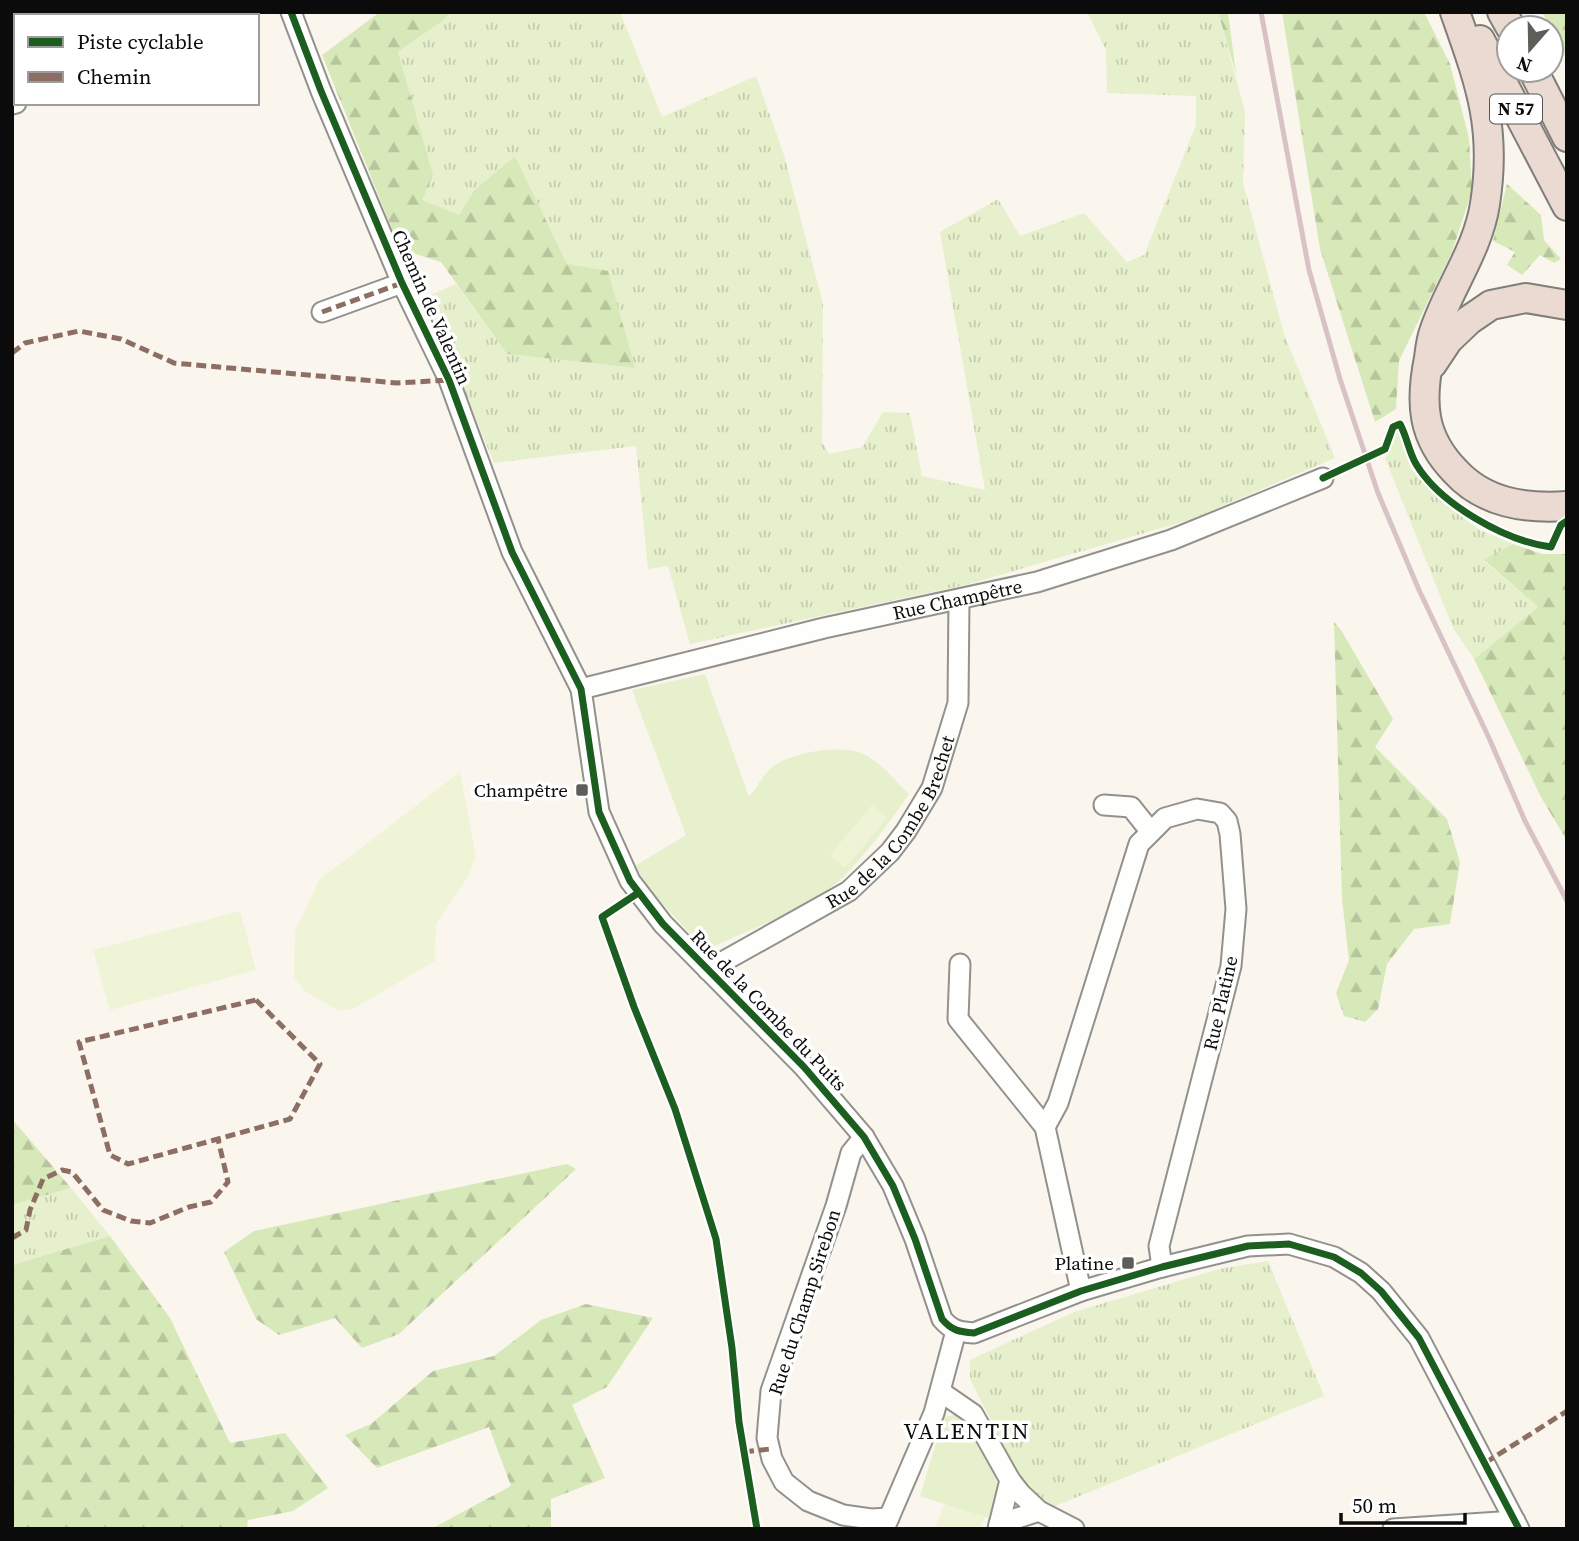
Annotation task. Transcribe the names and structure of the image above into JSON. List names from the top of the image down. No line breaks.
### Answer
{"streets":{"highway":["N 57"],"street":["Chemin de Valentin","Rue Champêtre","Rue de la Combe Brechet","Rue Platine","Rue de la Combe du Puits","Rue du Champ Sirebon"]},"crossings":[["Chemin de Valentin","Rue Champêtre"],["Chemin de Valentin","Rue de la Combe du Puits"],["Rue Champêtre","Rue de la Combe Brechet"],["Rue Champêtre","Rue de la Combe du Puits"],["Rue de la Combe Brechet","Rue de la Combe du Puits"],["Rue de la Combe du Puits","Rue du Champ Sirebon"]],"districts":["VALENTIN"],"places":{"transit":["Champêtre","Platine"]},"legend":["Piste cyclable","Chemin"],"scale_bar":"50 m","north":"bottom"}
